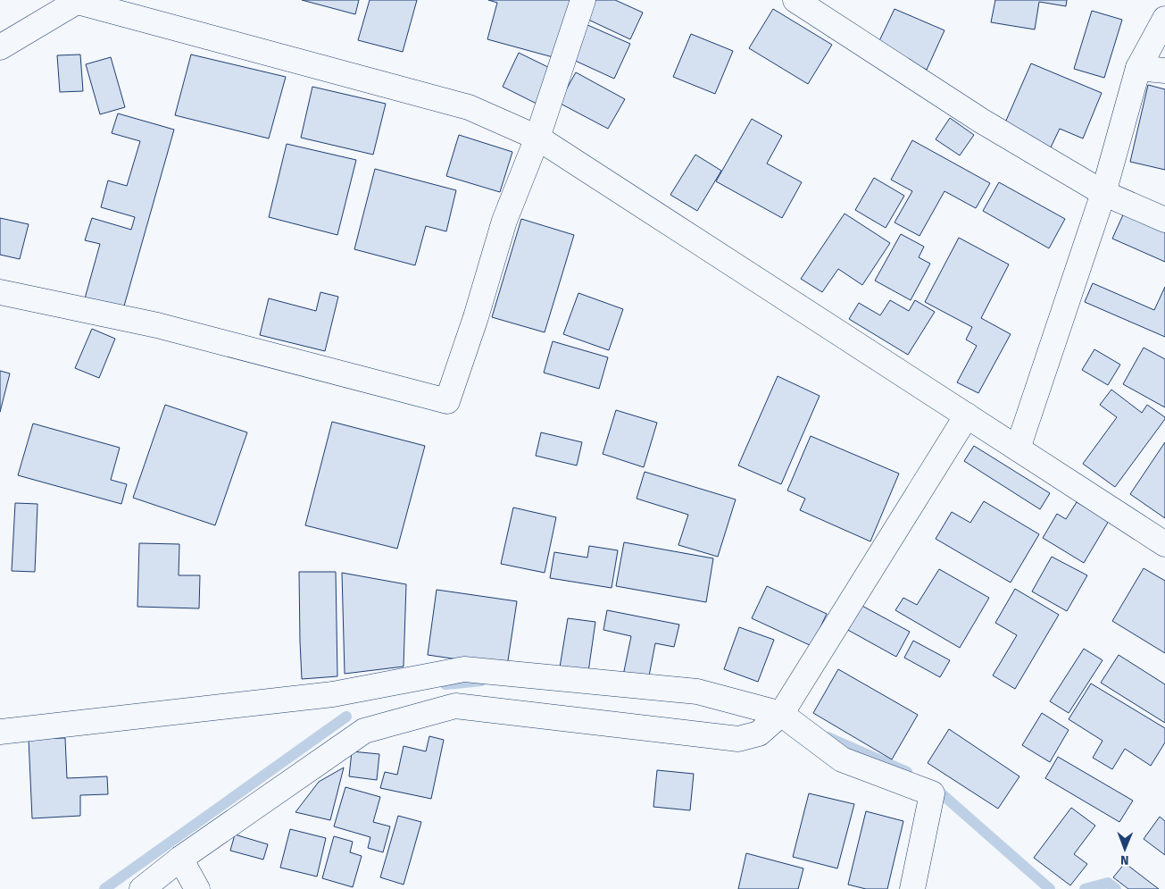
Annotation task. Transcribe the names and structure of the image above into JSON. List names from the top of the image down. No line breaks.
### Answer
{"north":"bottom"}
